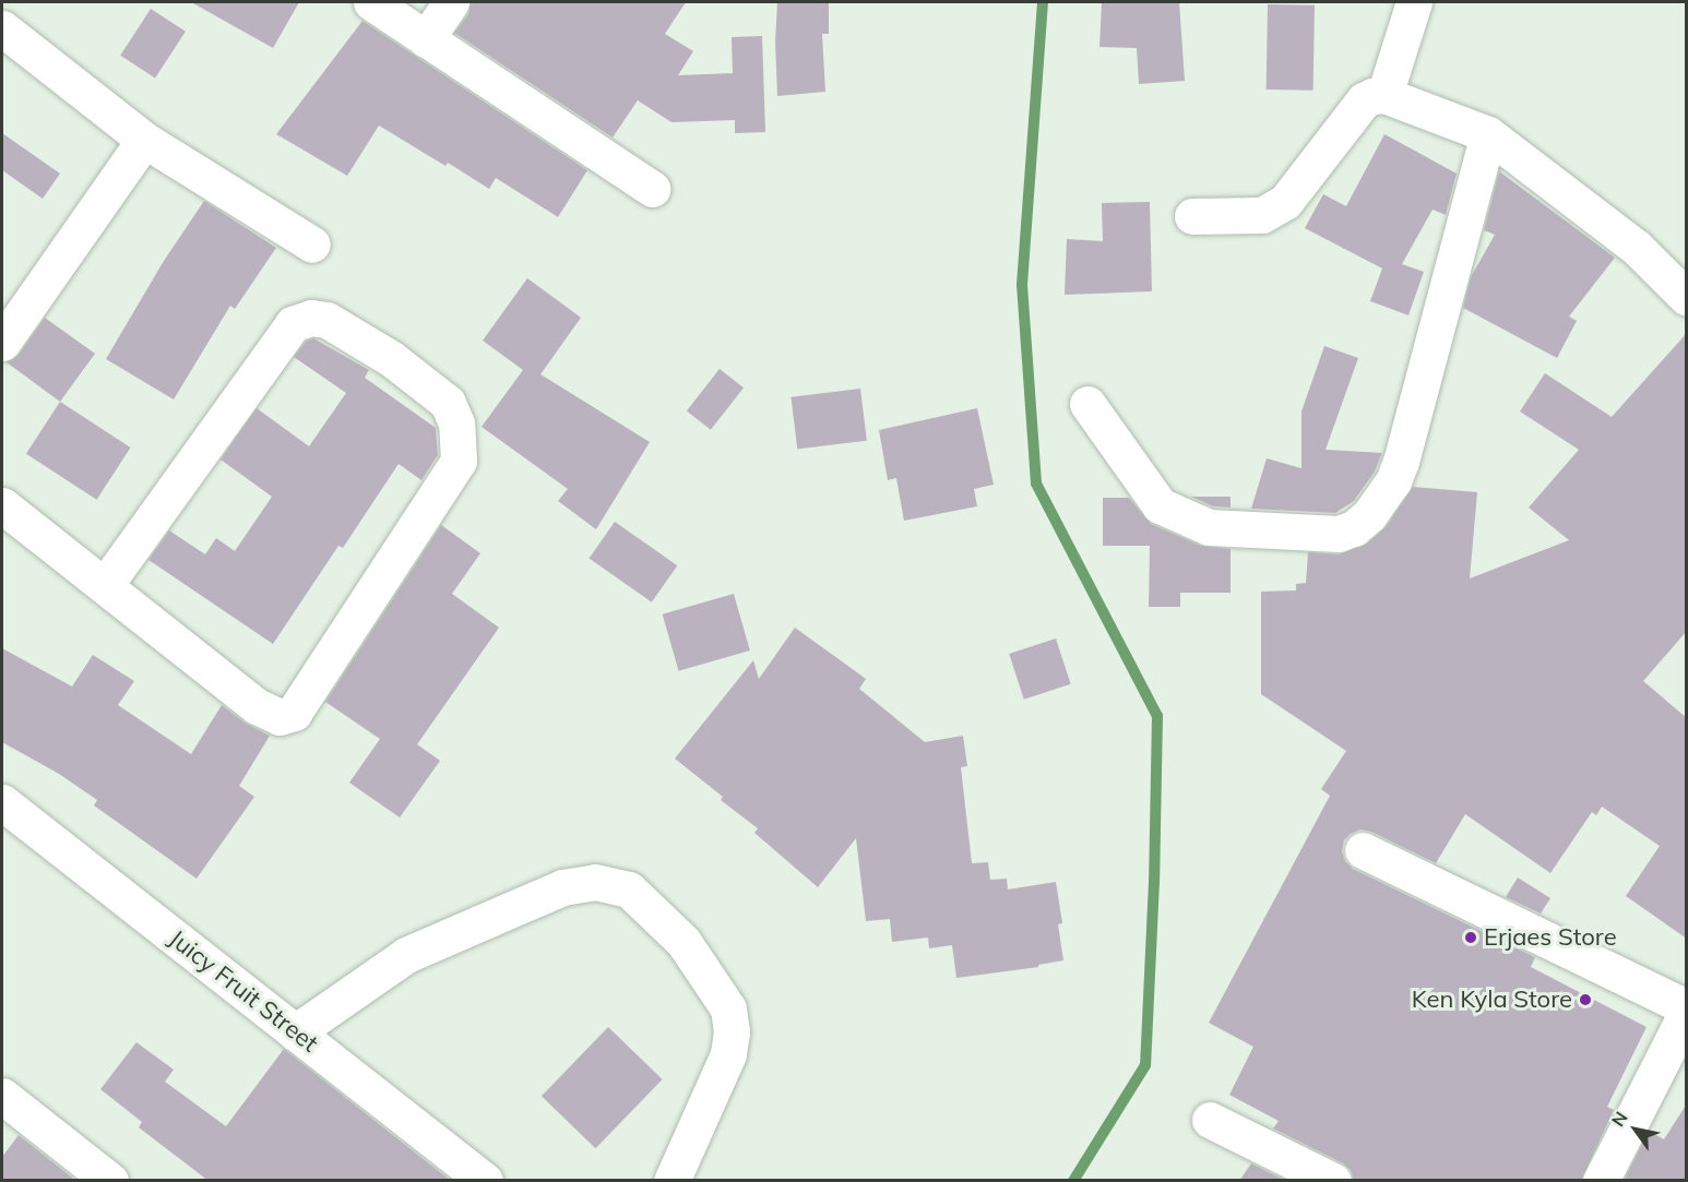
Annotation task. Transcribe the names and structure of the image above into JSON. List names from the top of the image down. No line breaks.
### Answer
{"streets":{"street":["Juicy Fruit Street"]},"places":["Erjaes Store","Ken Kyla Store"],"north":"top left"}
